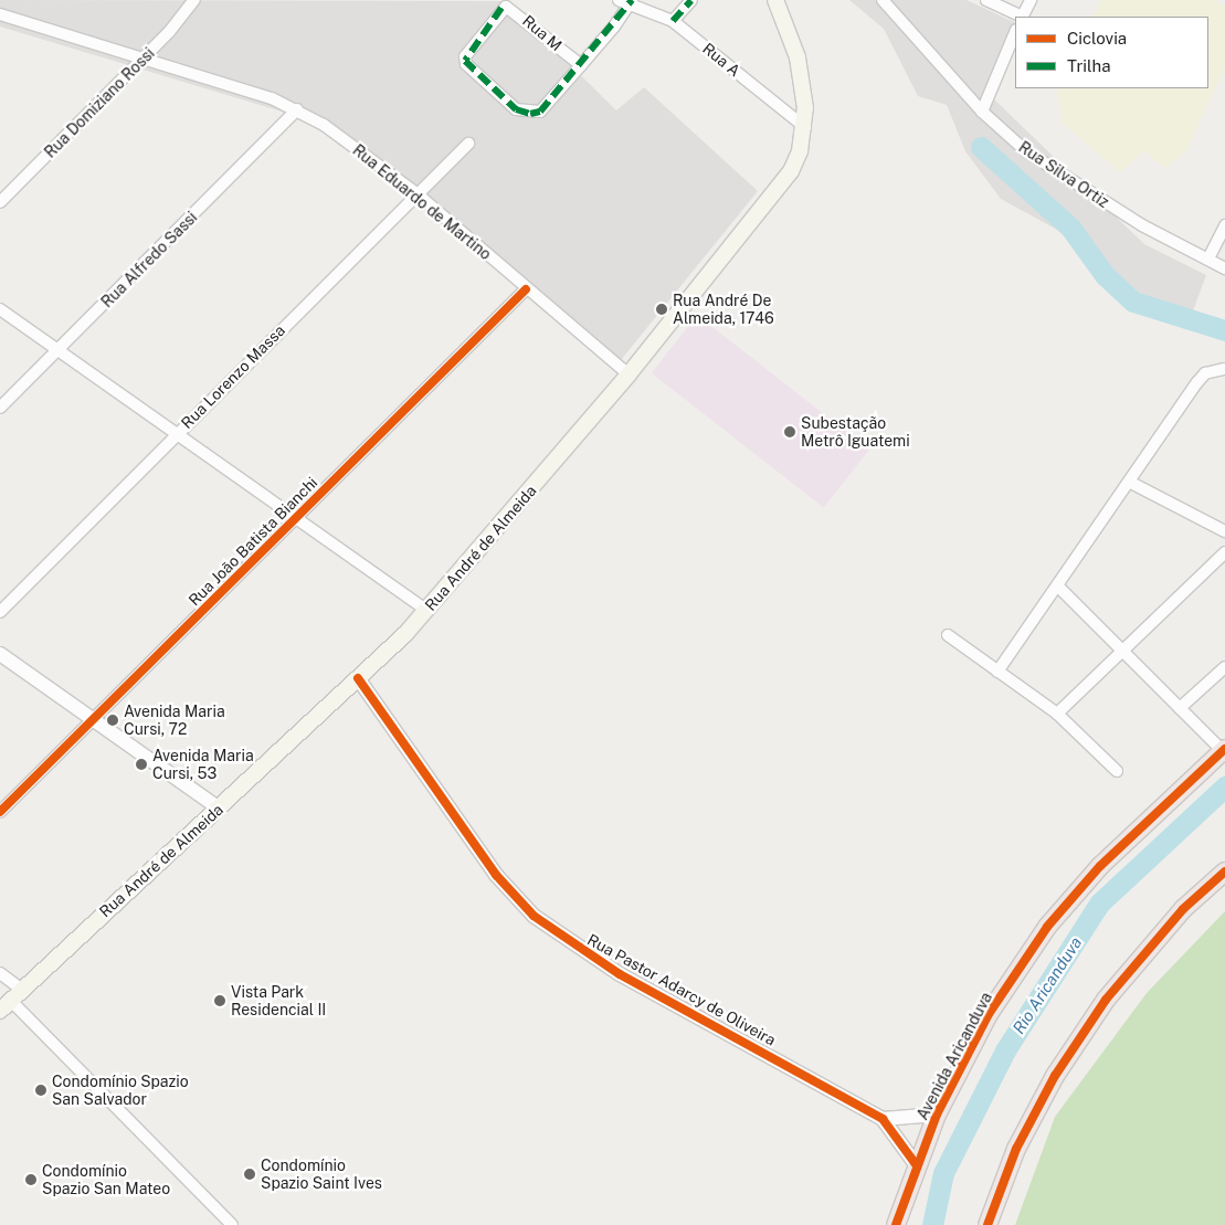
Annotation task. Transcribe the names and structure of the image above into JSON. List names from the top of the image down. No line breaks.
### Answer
{"streets":{"highway":["Avenida Aricanduva"],"main road":["Rua André de Almeida"],"street":["Rua M","Rua A","Rua Domiziano Rossi","Rua Silva Ortiz","Rua Eduardo de Martino","Rua Alfredo Sassi","Rua Lorenzo Massa","Rua João Batista Bianchi","Rua Pastor Adarcy de Oliveira"]},"crossings":[["Rua A","Rua André de Almeida"],["Rua Domiziano Rossi","Rua Eduardo de Martino"],["Rua Eduardo de Martino","Rua Alfredo Sassi"],["Rua Eduardo de Martino","Rua Lorenzo Massa"],["Rua Eduardo de Martino","Rua João Batista Bianchi"],["Rua Eduardo de Martino","Rua André de Almeida"],["Rua André de Almeida","Rua Pastor Adarcy de Oliveira"],["Rua Pastor Adarcy de Oliveira","Avenida Aricanduva"]],"water":["Rio Aricanduva"],"places":["Rua André De Almeida, 1746","Subestação Metrô Iguatemi","Avenida Maria Cursi, 72","Avenida Maria Cursi, 53","Vista Park Residencial II","Condomínio Spazio San Salvador","Condomínio Spazio Saint Ives","Condomínio Spazio San Mateo"],"legend":["Ciclovia","Trilha"]}
